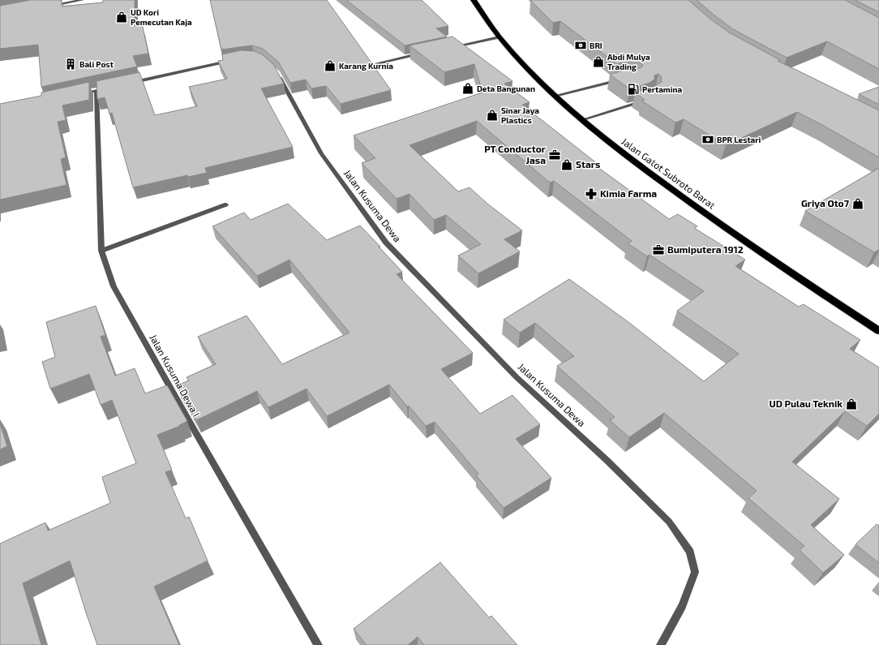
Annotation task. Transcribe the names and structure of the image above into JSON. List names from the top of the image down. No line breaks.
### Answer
{"streets":{"highway":["Jalan Gatot Subroto Barat"],"street":["Jalan Kusuma Dewa","Jalan Kusuma Dewa I"]},"places":{"shop":["UD Kori Pemecutan Kaja","Abdi Mulya Trading","Karang Kurnia","Deta Bangunan","Sinar Jaya Plastics","Stars","Griya Oto7","UD Pulau Teknik"],"bank":["BRI","BPR Lestari"],"building":["Bali Post"],"fuel station":["Pertamina"],"office":["PT Conductor Jasa","Bumiputera 1912"],"pharmacy":["Kimia Farma"]}}
